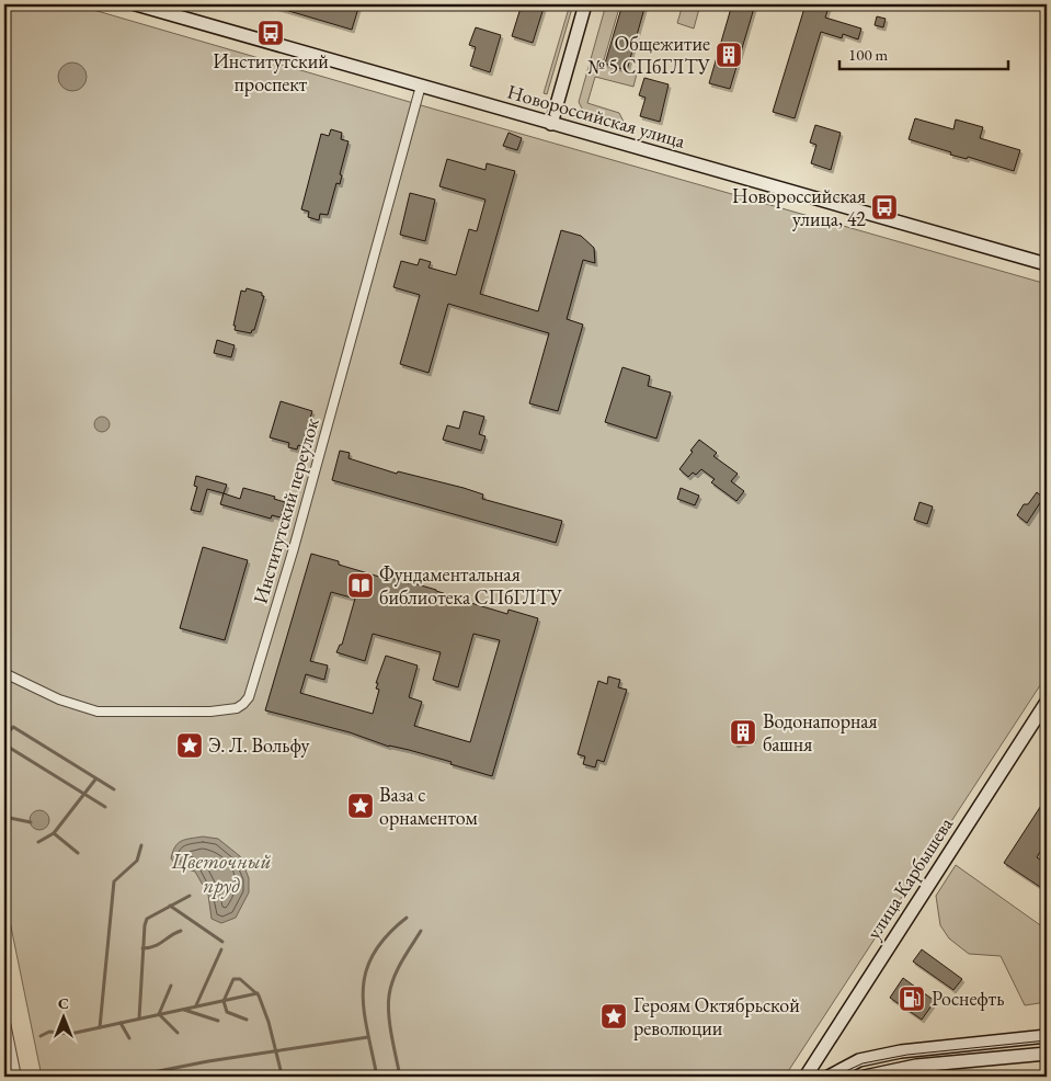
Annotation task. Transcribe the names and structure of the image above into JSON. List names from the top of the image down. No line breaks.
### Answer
{"streets":{"main road":["Новороссийская улица","улица Карбышева"],"street":["Институтский переулок"]},"crossings":[["Новороссийская улица","Институтский переулок"]],"water":["Цветочный пруд"],"places":{"bus stop":["Институтский проспект","Новороссийская улица, 42"],"building":["Общежитие № 5 СПбГЛТУ","Водонапорная башня"],"library":["Фундаментальная библиотека СПбГЛТУ"],"place":["Э. Л. Вольфу","Ваза с орнаментом","Героям Октябрьской революции"],"fuel station":["Роснефть"]},"scale_bar":"100 m","north":"top"}
